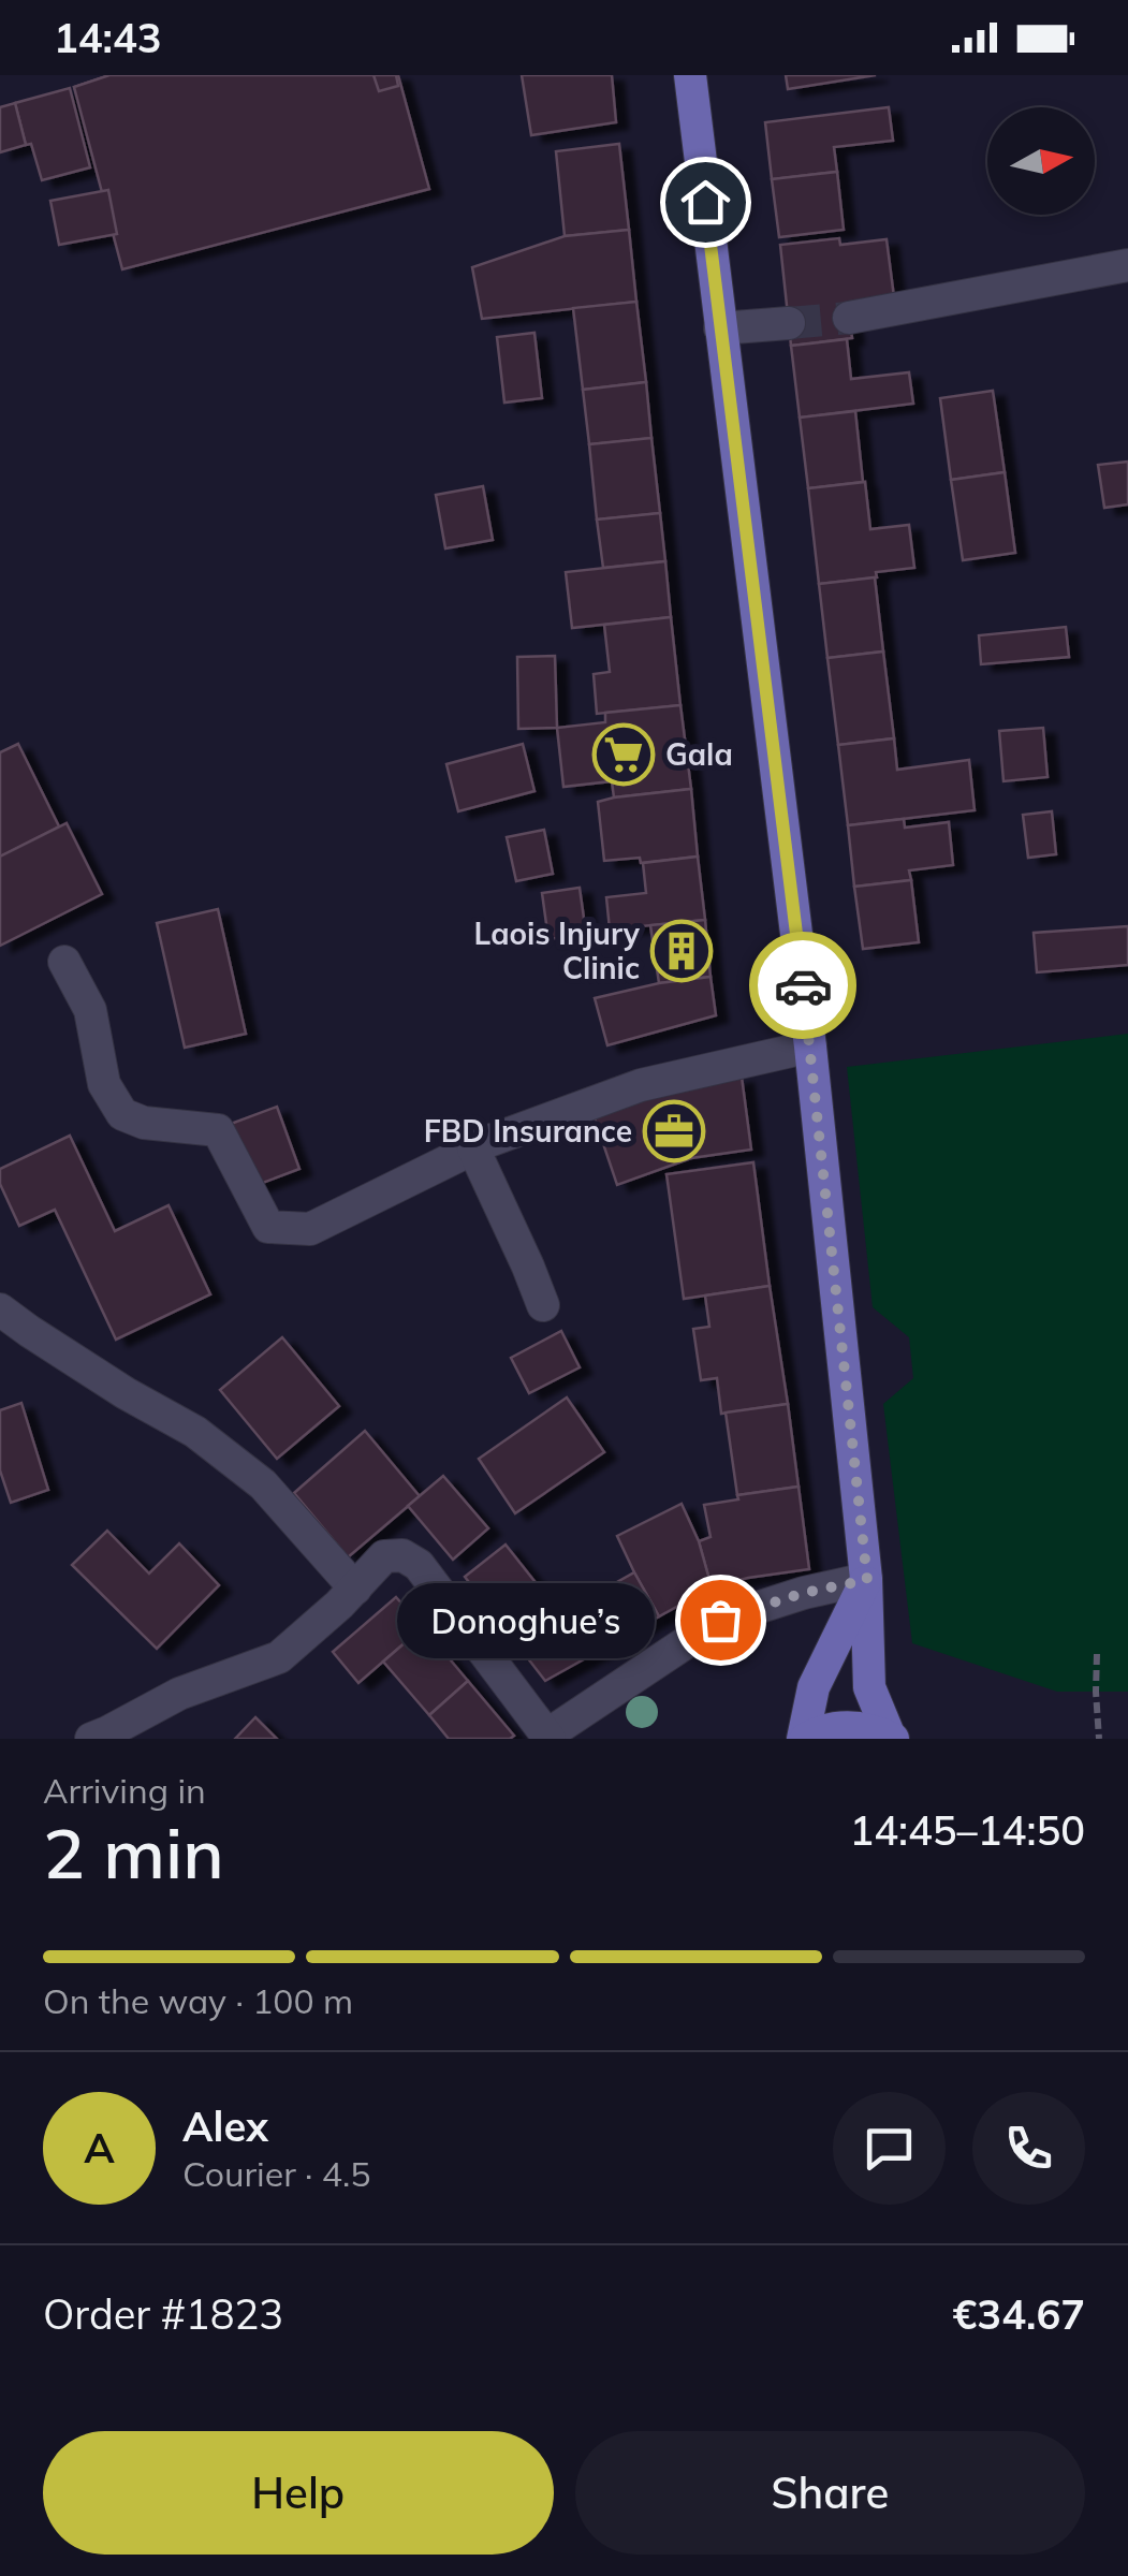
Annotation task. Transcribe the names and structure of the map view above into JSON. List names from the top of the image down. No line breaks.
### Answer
{"places":{"supermarket":["Gala"],"building":["Laois Injury Clinic"],"office":["FBD Insurance"],"other":["Donoghue’s"]},"north":"right","page":{"status":"14:43","bubble":"Donoghue’s","heading":["2 min","Arriving in","14:45–14:50"],"panel":["Alex","Courier · 4.5","Order #1823","€34.67"],"bar":"On the way · 100 m","round":"A","buttons":["Help","Share"]}}
